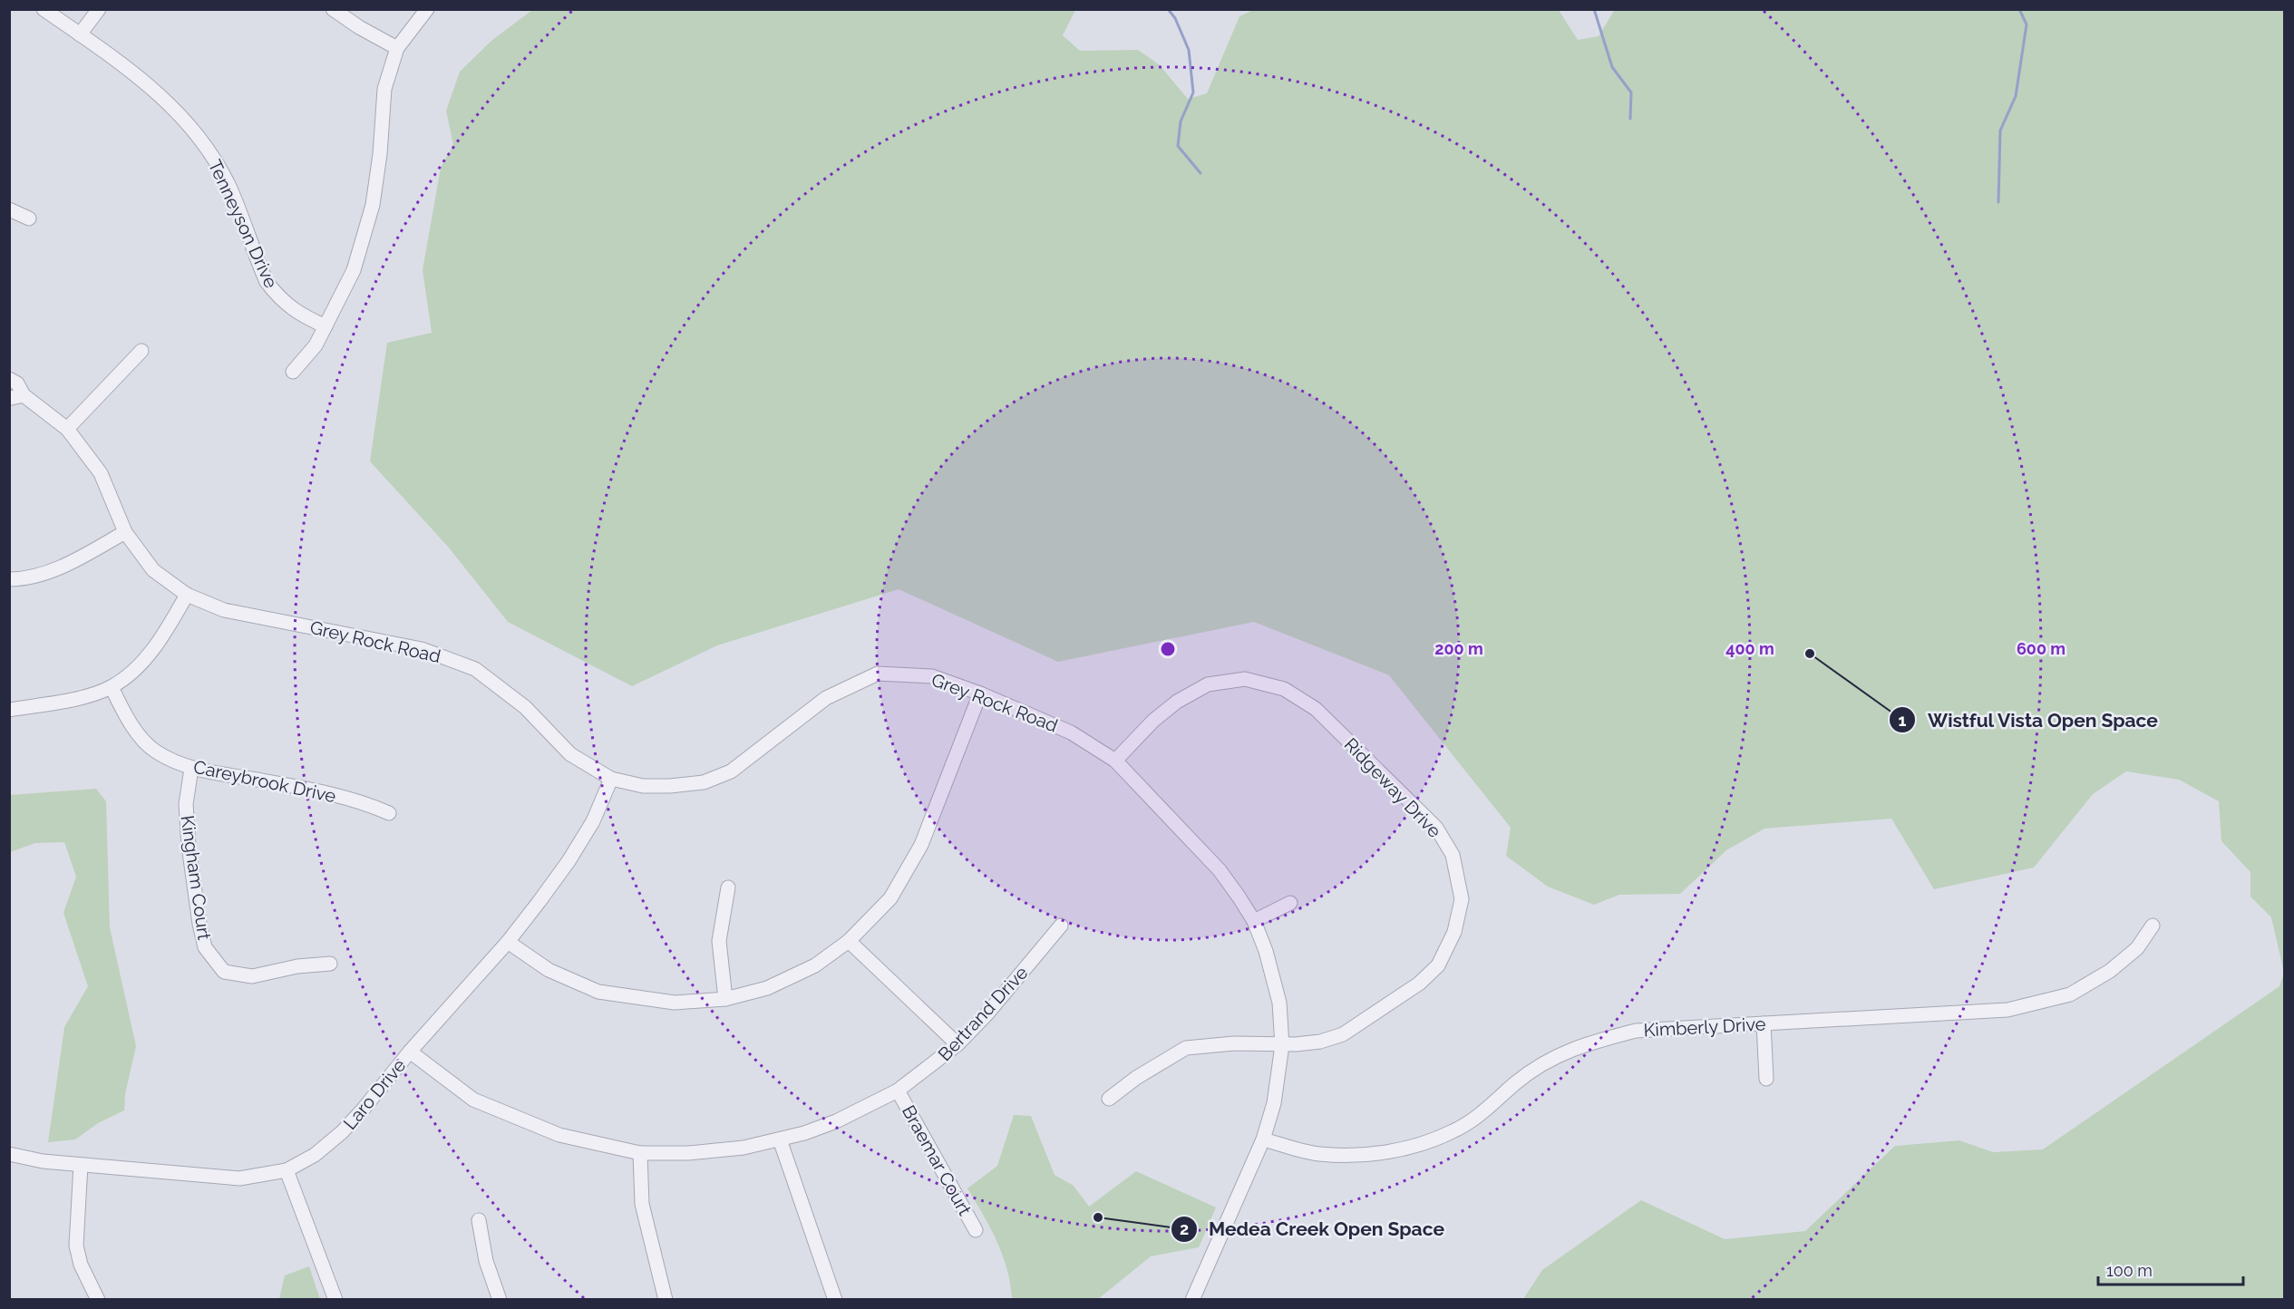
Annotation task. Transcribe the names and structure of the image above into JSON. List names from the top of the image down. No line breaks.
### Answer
{"streets":{"street":["Tenneyson Drive","Grey Rock Road","Careybrook Drive","Ridgeway Drive","Kingham Court","Bertrand Drive","Kimberly Drive","Laro Drive","Braemar Court"]},"crossings":[["Grey Rock Road","Ridgeway Drive"],["Grey Rock Road","Kimberly Drive"],["Grey Rock Road","Laro Drive"],["Careybrook Drive","Kingham Court"],["Bertrand Drive","Laro Drive"],["Bertrand Drive","Braemar Court"]],"places":["Wistful Vista Open Space","Medea Creek Open Space"],"scale_bar":"100 m","rings":["200 m","400 m","600 m"]}
